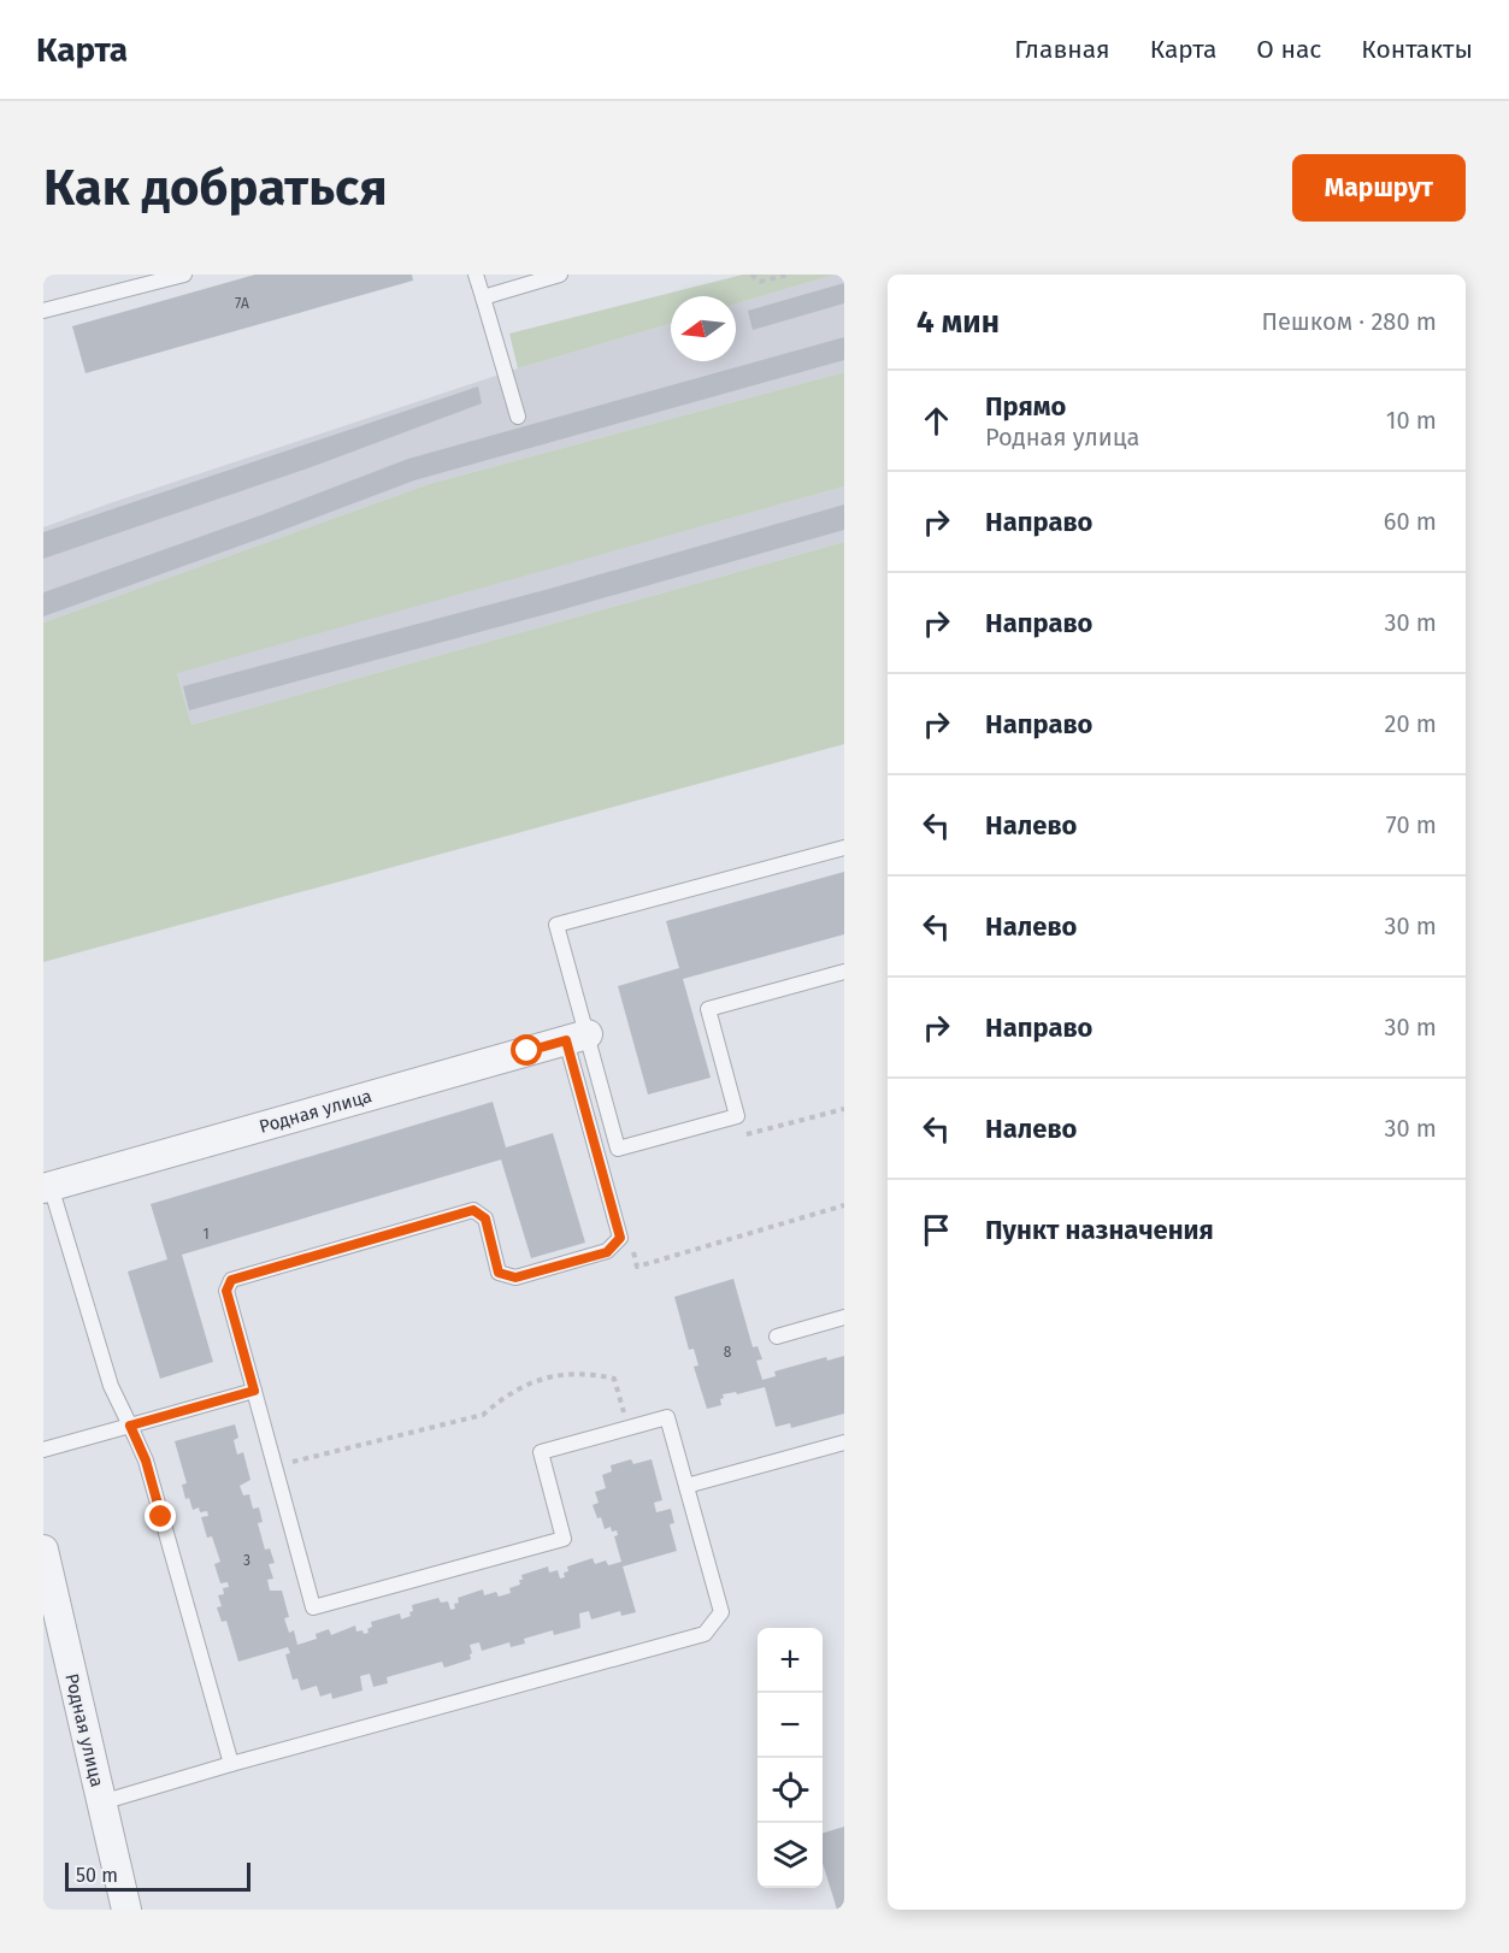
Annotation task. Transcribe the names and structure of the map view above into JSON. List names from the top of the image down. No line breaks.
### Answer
{"streets":{"street":["Родная улица"]},"house_numbers":["7А","1","8","3"],"scale_bar":"50 m","north":"left","page":{"header":"Карта","nav":["Главная","Карта","О нас","Контакты"],"buttons":"Маршрут","title":"Как добраться","heading":["4 мин","Пешком · 280 m"],"list":[["Прямо","Родная улица","10 m"],["Направо","60 m"],["Направо","30 m"],["Направо","20 m"],["Налево","70 m"],["Налево","30 m"],["Направо","30 m"],["Налево","30 m"],"Пункт назначения"],"map_buttons":["+","−"],"scale":"50 m"}}
